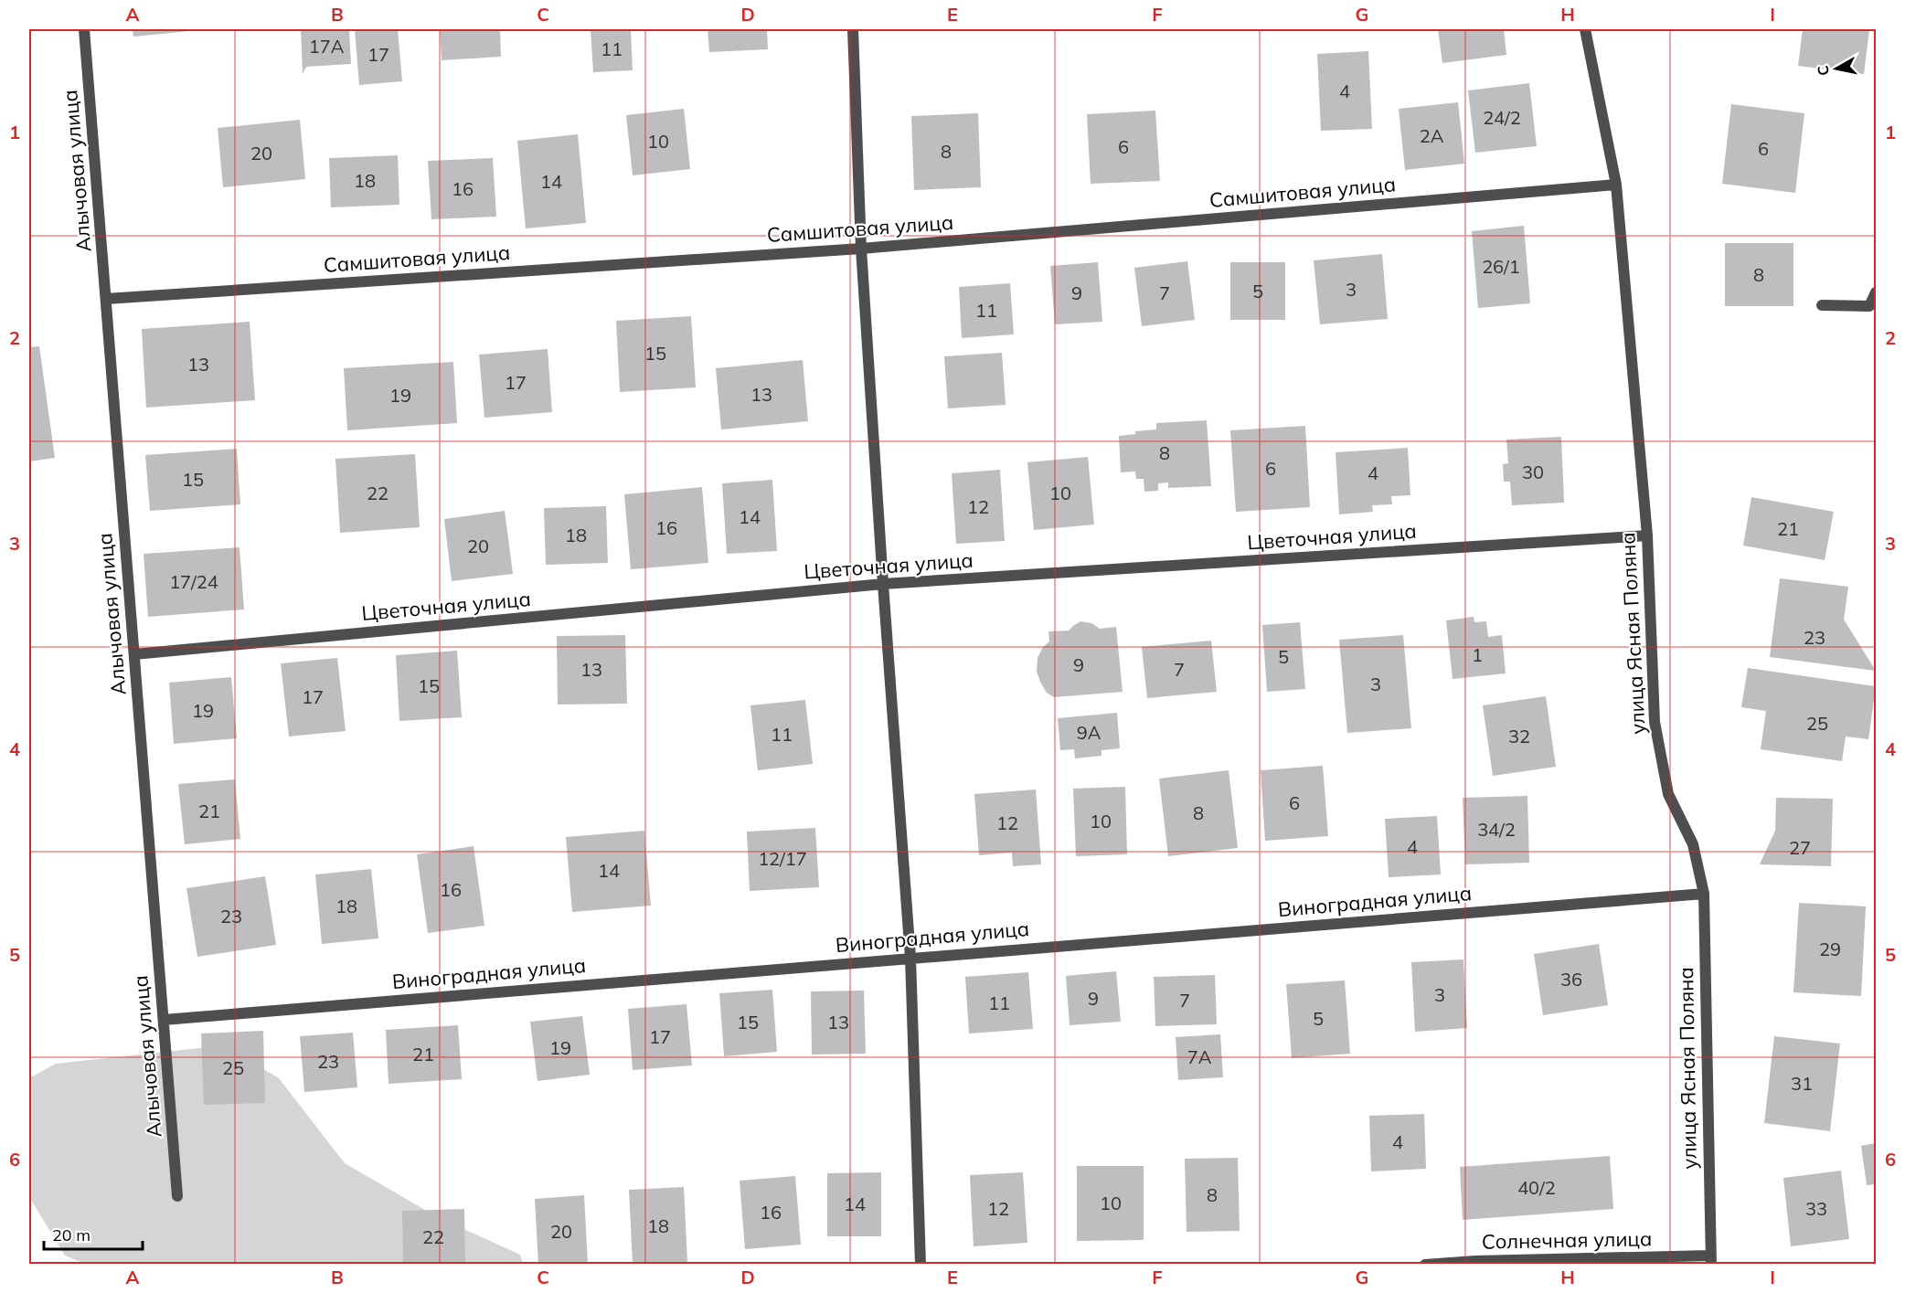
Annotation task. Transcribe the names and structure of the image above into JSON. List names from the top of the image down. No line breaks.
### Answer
{"streets":{"street":["Алычовая улица","Самшитовая улица","Цветочная улица","улица Ясная Поляна","Виноградная улица","Солнечная улица"]},"crossings":[["Алычовая улица","Самшитовая улица"],["Алычовая улица","Цветочная улица"],["Алычовая улица","Виноградная улица"],["Самшитовая улица","улица Ясная Поляна"],["Цветочная улица","улица Ясная Поляна"],["улица Ясная Поляна","Виноградная улица"],["улица Ясная Поляна","Солнечная улица"]],"house_numbers":["17А","11","17","4","24/2","2А","10","6","6","8","20","18","14","16","26/1","8","3","5","9","7","11","15","13","17","13","19","8","6","30","4","15","22","10","12","14","16","21","18","20","17/24","23","1","5","9","13","7","3","15","17","19","25","9А","11","32","6","21","8","10","12","34/2","4","27","12/17","14","16","18","23","29","36","3","9","7","11","5","15","13","17","19","21","7А","23","25","31","4","40/2","8","10","14","12","33","16","18","20","22"],"scale_bar":"20 m","north":"left","grid":{"columns":["A","B","C","D","E","F","G","H","I"],"rows":["1","2","3","4","5","6"]}}
